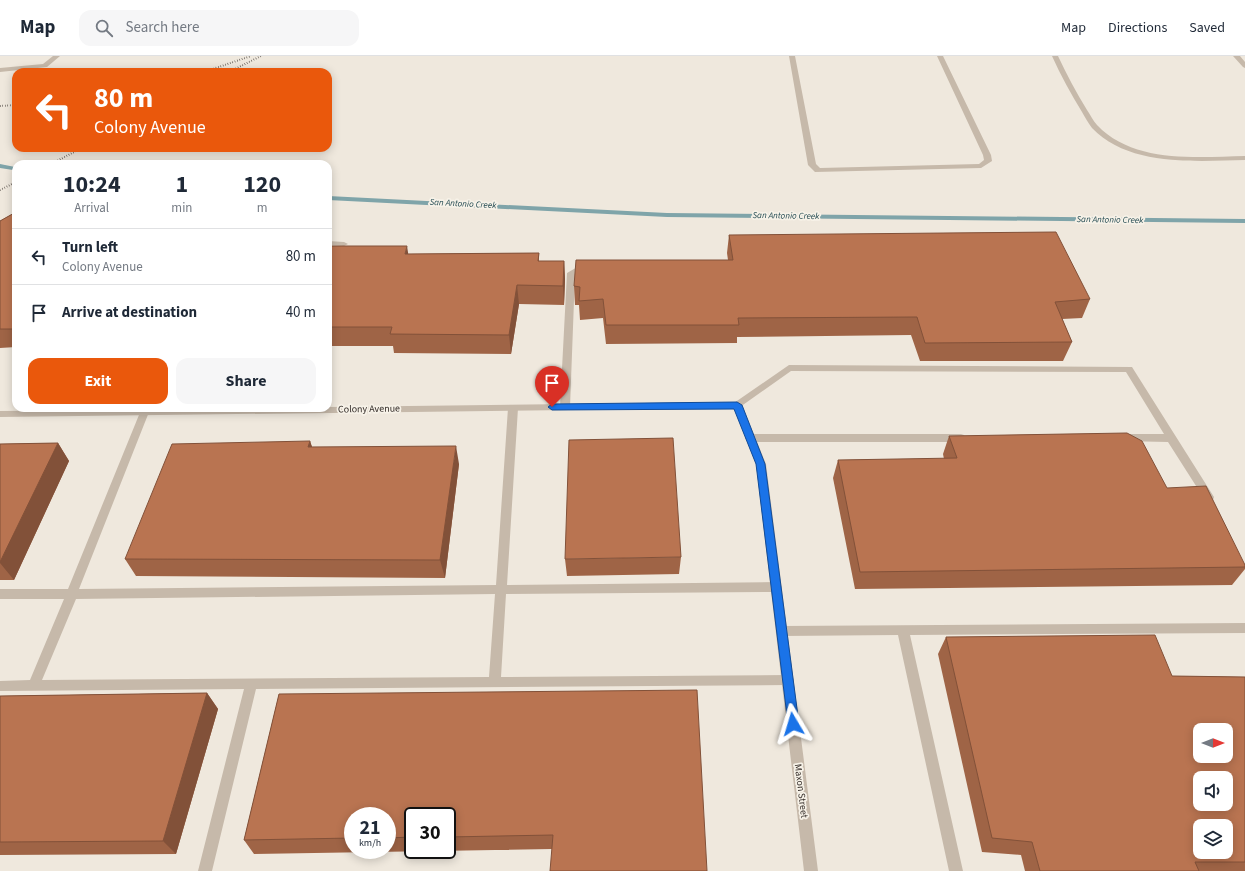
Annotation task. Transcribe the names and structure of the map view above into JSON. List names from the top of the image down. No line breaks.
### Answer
{"streets":{"street":["Colony Avenue","Maxon Street"]},"crossings":[["Colony Avenue","Maxon Street"]],"water":["San Antonio Creek"],"north":"right","page":{"header":"Map","search":"Search here","nav":["Map","Directions","Saved"],"turn":["80 m","Colony Avenue"],"eta":["10:24","Arrival","1","min","120","m"],"list":[{"name":"Turn left","note":"Colony Avenue","value":"80 m"},{"name":"Arrive at destination","value":"40 m"}],"buttons":["Exit","Share"],"speed":"21 km/h","limit":"30"}}
